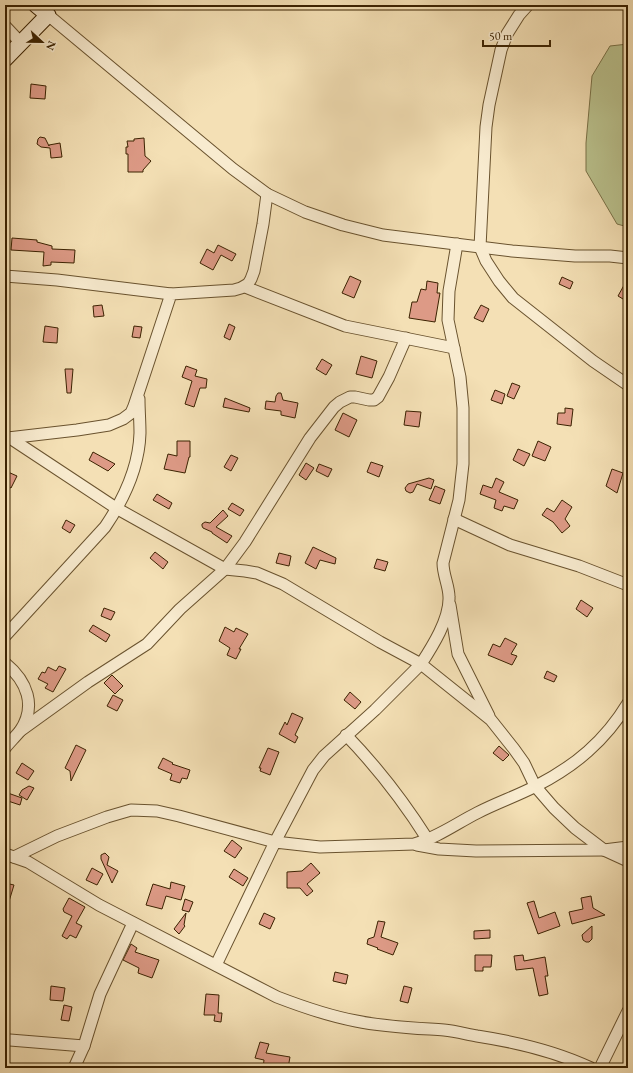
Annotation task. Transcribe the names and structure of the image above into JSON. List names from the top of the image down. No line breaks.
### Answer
{"scale_bar":"50 m","north":"right"}
